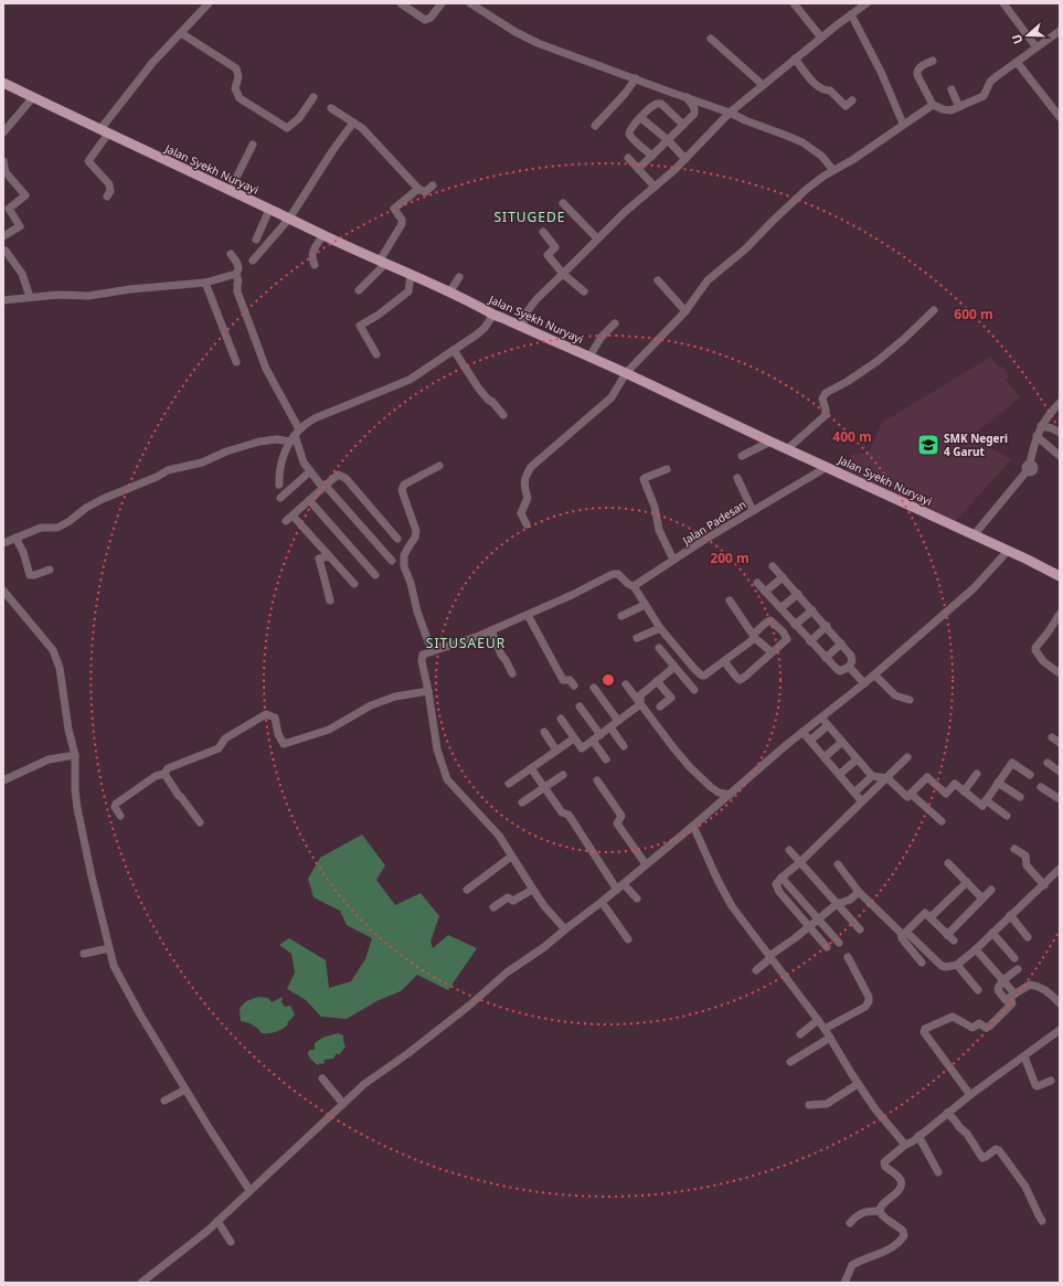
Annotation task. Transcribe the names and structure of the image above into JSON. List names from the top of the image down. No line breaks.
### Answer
{"streets":{"main road":["Jalan Syekh Nuryayi"],"street":["Jalan Padesan"]},"crossings":[["Jalan Syekh Nuryayi","Jalan Padesan"]],"districts":["SITUGEDE","SITUSAEUR"],"places":{"school or university":["SMK Negeri 4 Garut"]},"north":"left","rings":["600 m","400 m","200 m"]}
